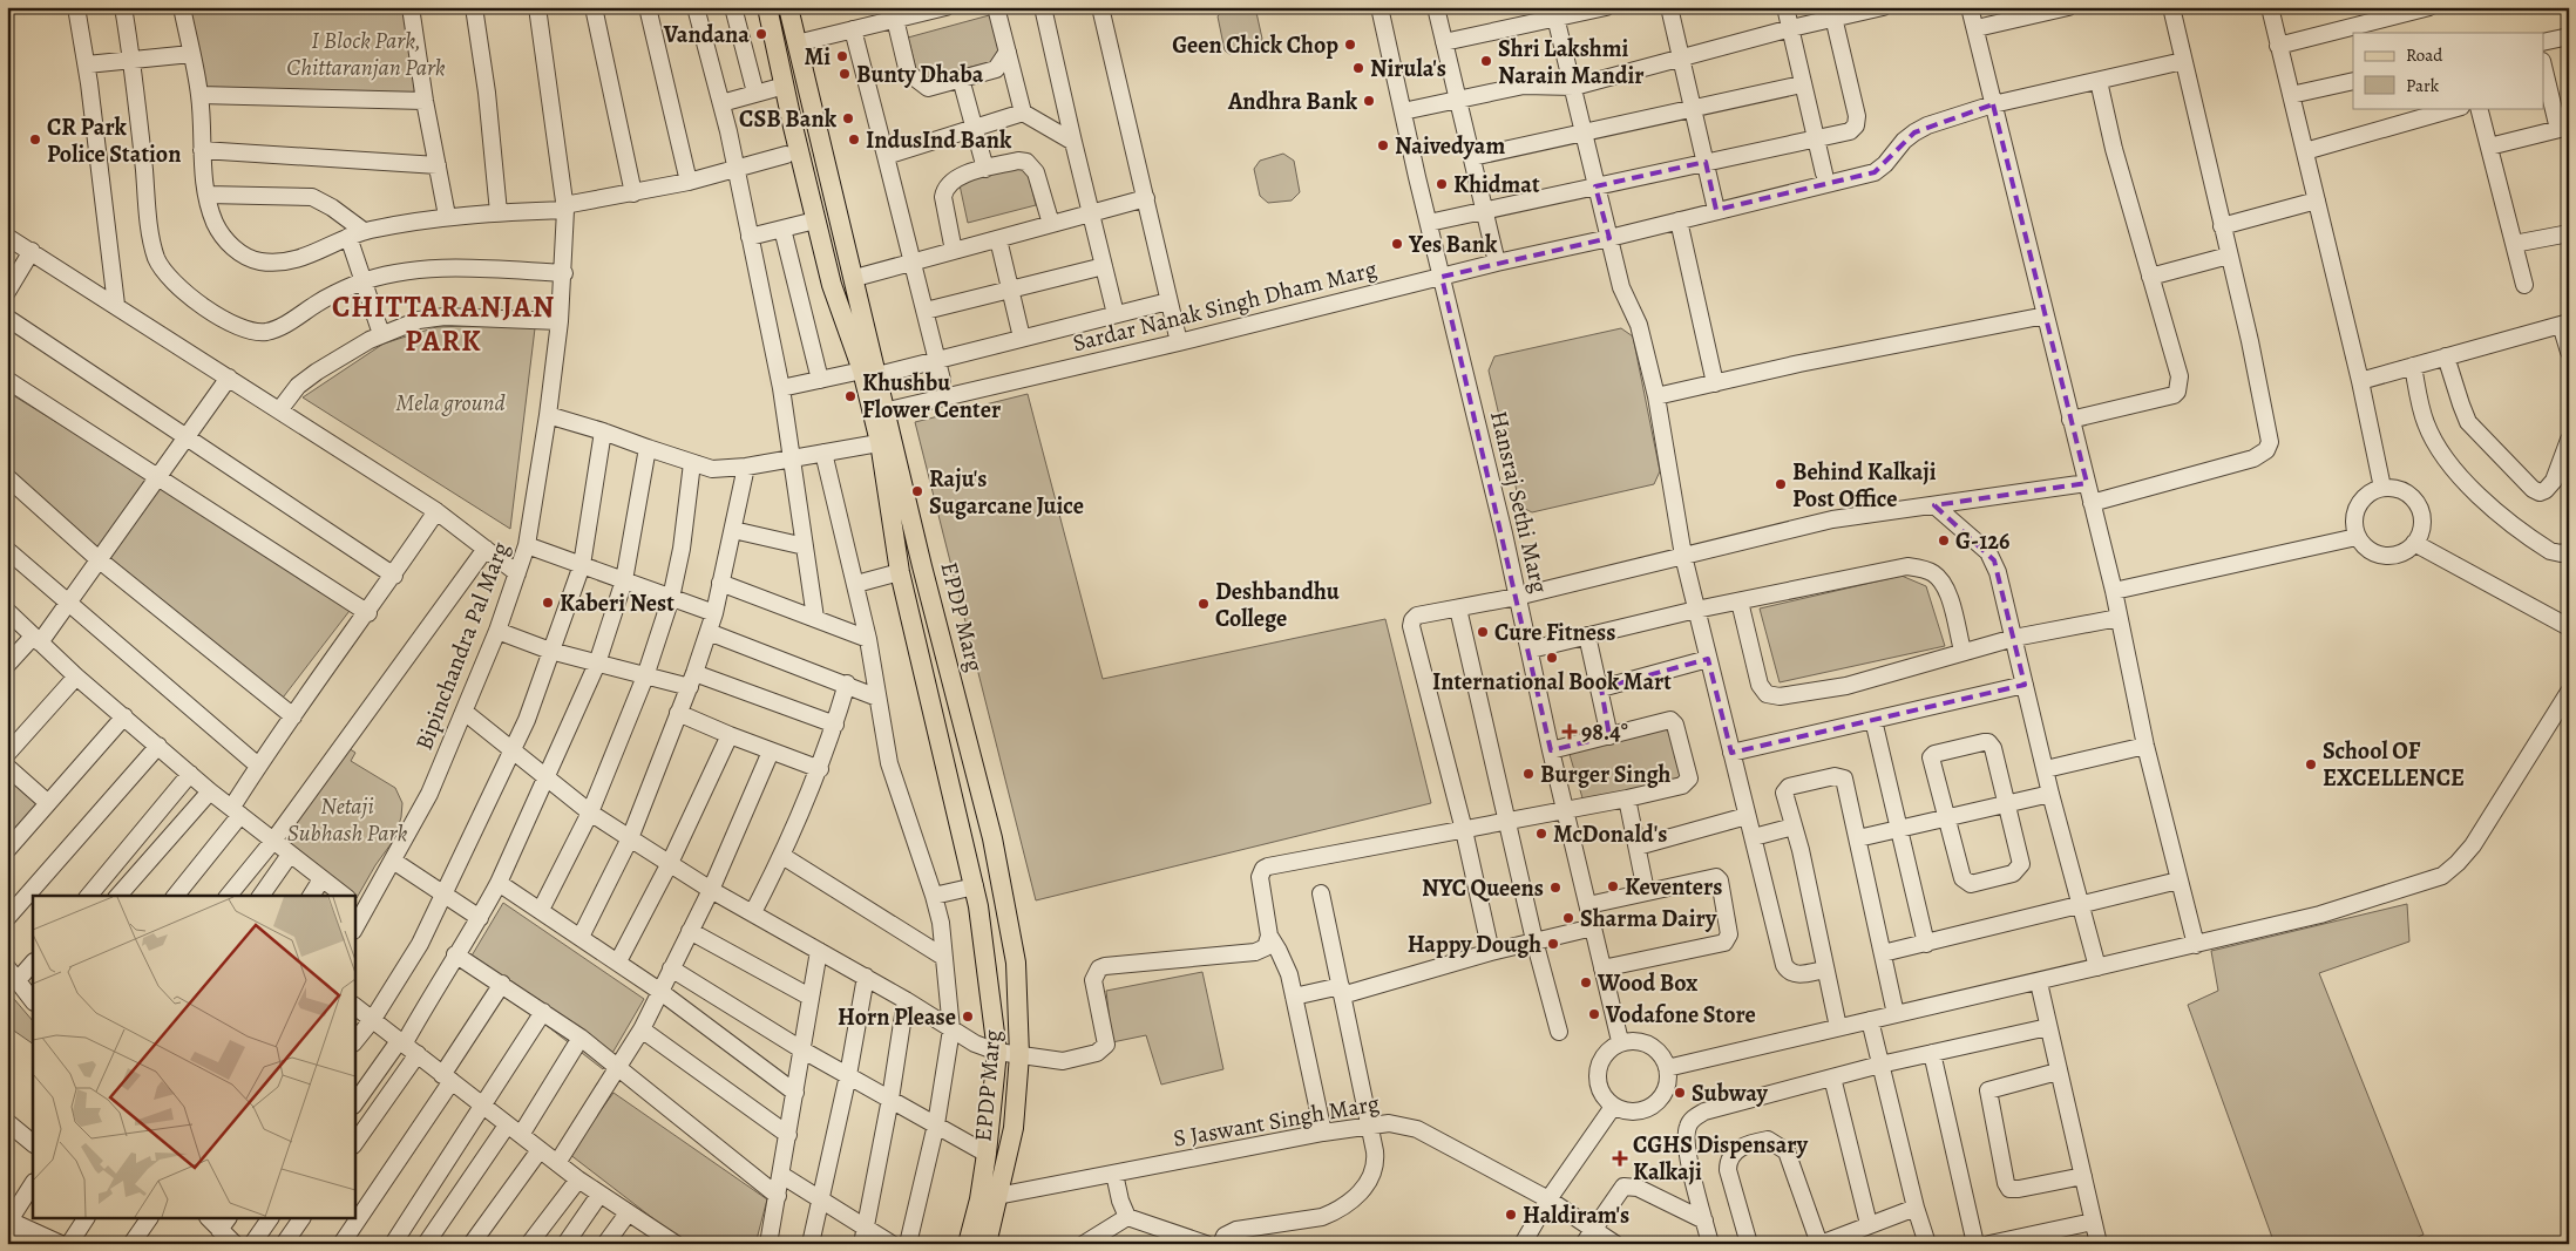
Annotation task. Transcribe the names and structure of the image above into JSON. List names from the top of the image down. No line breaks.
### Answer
{"streets":{"main road":["EPDP Marg"],"street":["Sardar Nanak Singh Dham Marg","Hansraj Sethi Marg","Bipinchandra Pal Marg","S Jaswant Singh Marg"]},"crossings":[["Sardar Nanak Singh Dham Marg","Hansraj Sethi Marg"],["Sardar Nanak Singh Dham Marg","EPDP Marg"],["EPDP Marg","S Jaswant Singh Marg"]],"districts":["CHITTARANJAN PARK"],"parks":["I Block Park, Chittaranjan Park","Mela ground","Netaji Subhash Park"],"places":{"other":["Vandana","Geen Chick Chop","Mi","Shri Lakshmi Narain Mandir","Nirula's","Bunty Dhaba","Andhra Bank","CSB Bank","CR Park Police Station","IndusInd Bank","Naivedyam","Khidmat","Yes Bank","Khushbu Flower Center","Behind Kalkaji Post Office","Raju's Sugarcane Juice","G-126","Kaberi Nest","Deshbandhu College","Cure Fitness","International Book Mart","School OF EXCELLENCE","Burger Singh","McDonald's","Keventers","NYC Queens","Sharma Dairy","Happy Dough","Wood Box","Vodafone Store","Horn Please","Subway","Haldiram's"],"health":["98.4°","CGHS Dispensary Kalkaji"]},"legend":["Road","Park"]}
